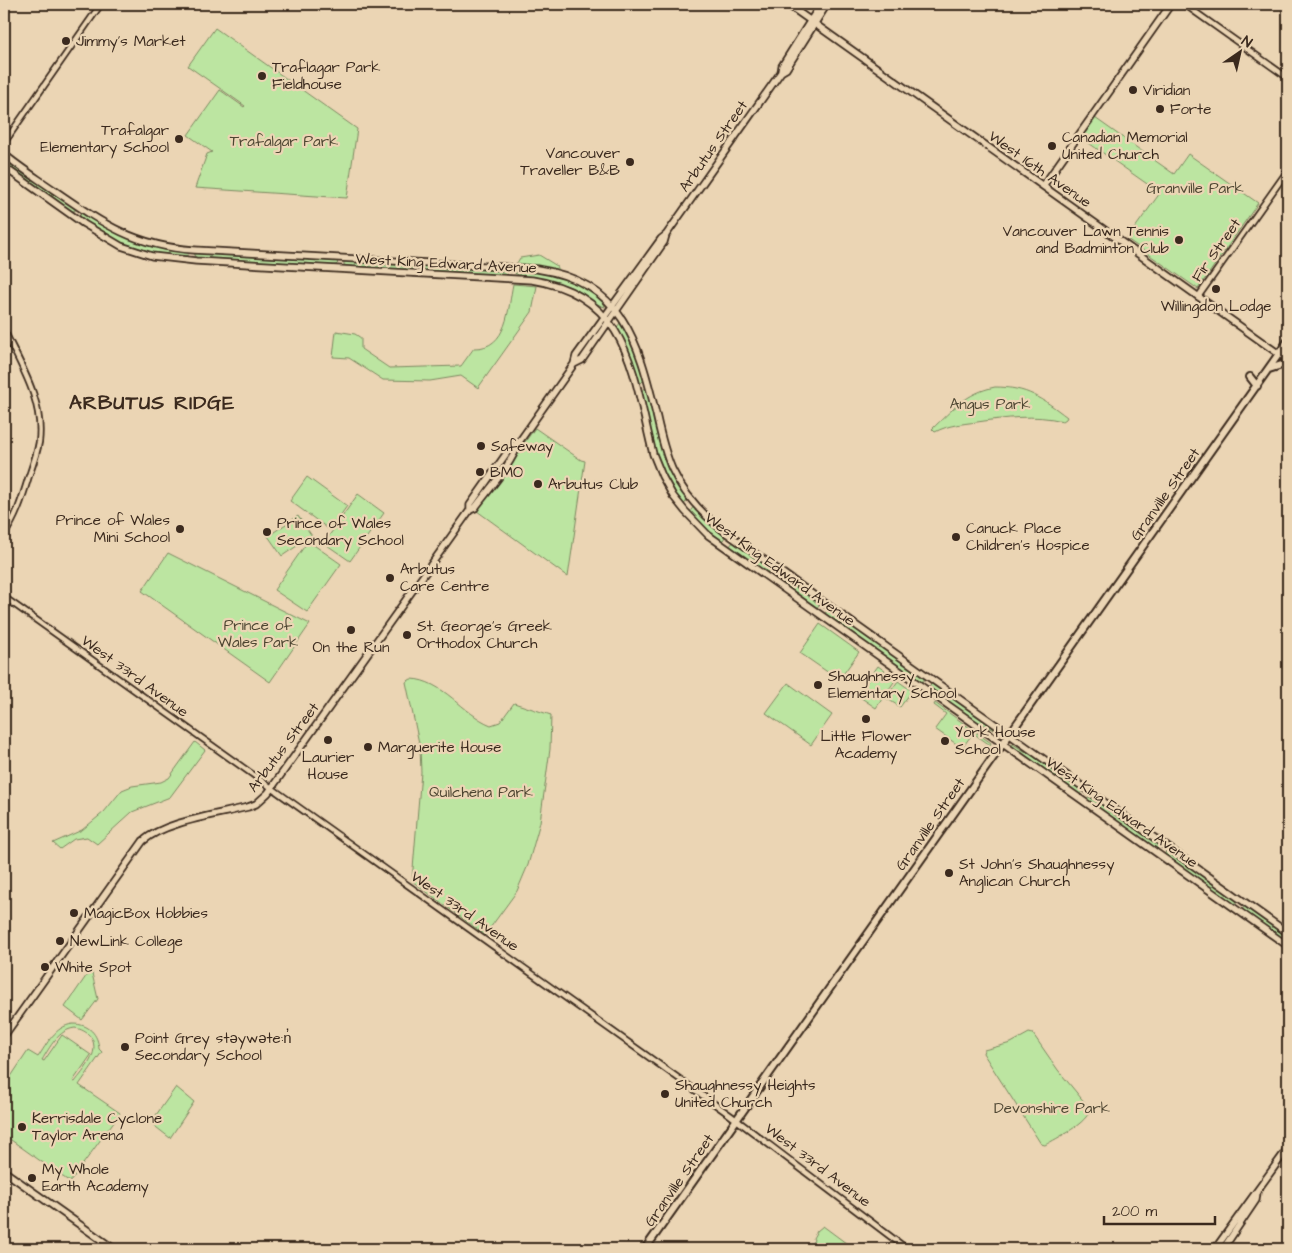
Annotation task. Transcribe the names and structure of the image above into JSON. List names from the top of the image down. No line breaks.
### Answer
{"streets":{"highway":["Granville Street"],"main road":["Arbutus Street","West 16th Avenue","West King Edward Avenue"],"street":["Fir Street","West 33rd Avenue"]},"crossings":[["Arbutus Street","West 16th Avenue"],["Arbutus Street","West King Edward Avenue"],["Arbutus Street","West 33rd Avenue"],["West 16th Avenue","Fir Street"],["West 16th Avenue","Granville Street"],["West King Edward Avenue","Granville Street"],["Granville Street","West 33rd Avenue"]],"districts":["ARBUTUS RIDGE"],"parks":["Trafalgar Park","Granville Park","Angus Park","Prince of Wales Park","Quilchena Park","Devonshire Park"],"places":["Jimmy's Market","Traflagar Park Fieldhouse","Viridian","Forte","Trafalgar Elementary School","Canadian Memorial United Church","Vancouver Traveller B&B","Vancouver Lawn Tennis and Badminton Club","Willingdon Lodge","Safeway","BMO","Arbutus Club","Prince of Wales Mini School","Prince of Wales Secondary School","Canuck Place Children’s Hospice","Arbutus Care Centre","On the Run","St. George’s Greek Orthodox Church","Shaughnessy Elementary School","Little Flower Academy","Laurier House","York House School","Marguerite House","St John's Shaughnessy Anglican Church","MagicBox Hobbies","NewLink College","White Spot","Point Grey stəywəte:n̓ Secondary School","Shaughnessy Heights United Church","Kerrisdale Cyclone Taylor Arena","My Whole Earth Academy"],"scale_bar":"200 m","north":"top right"}
